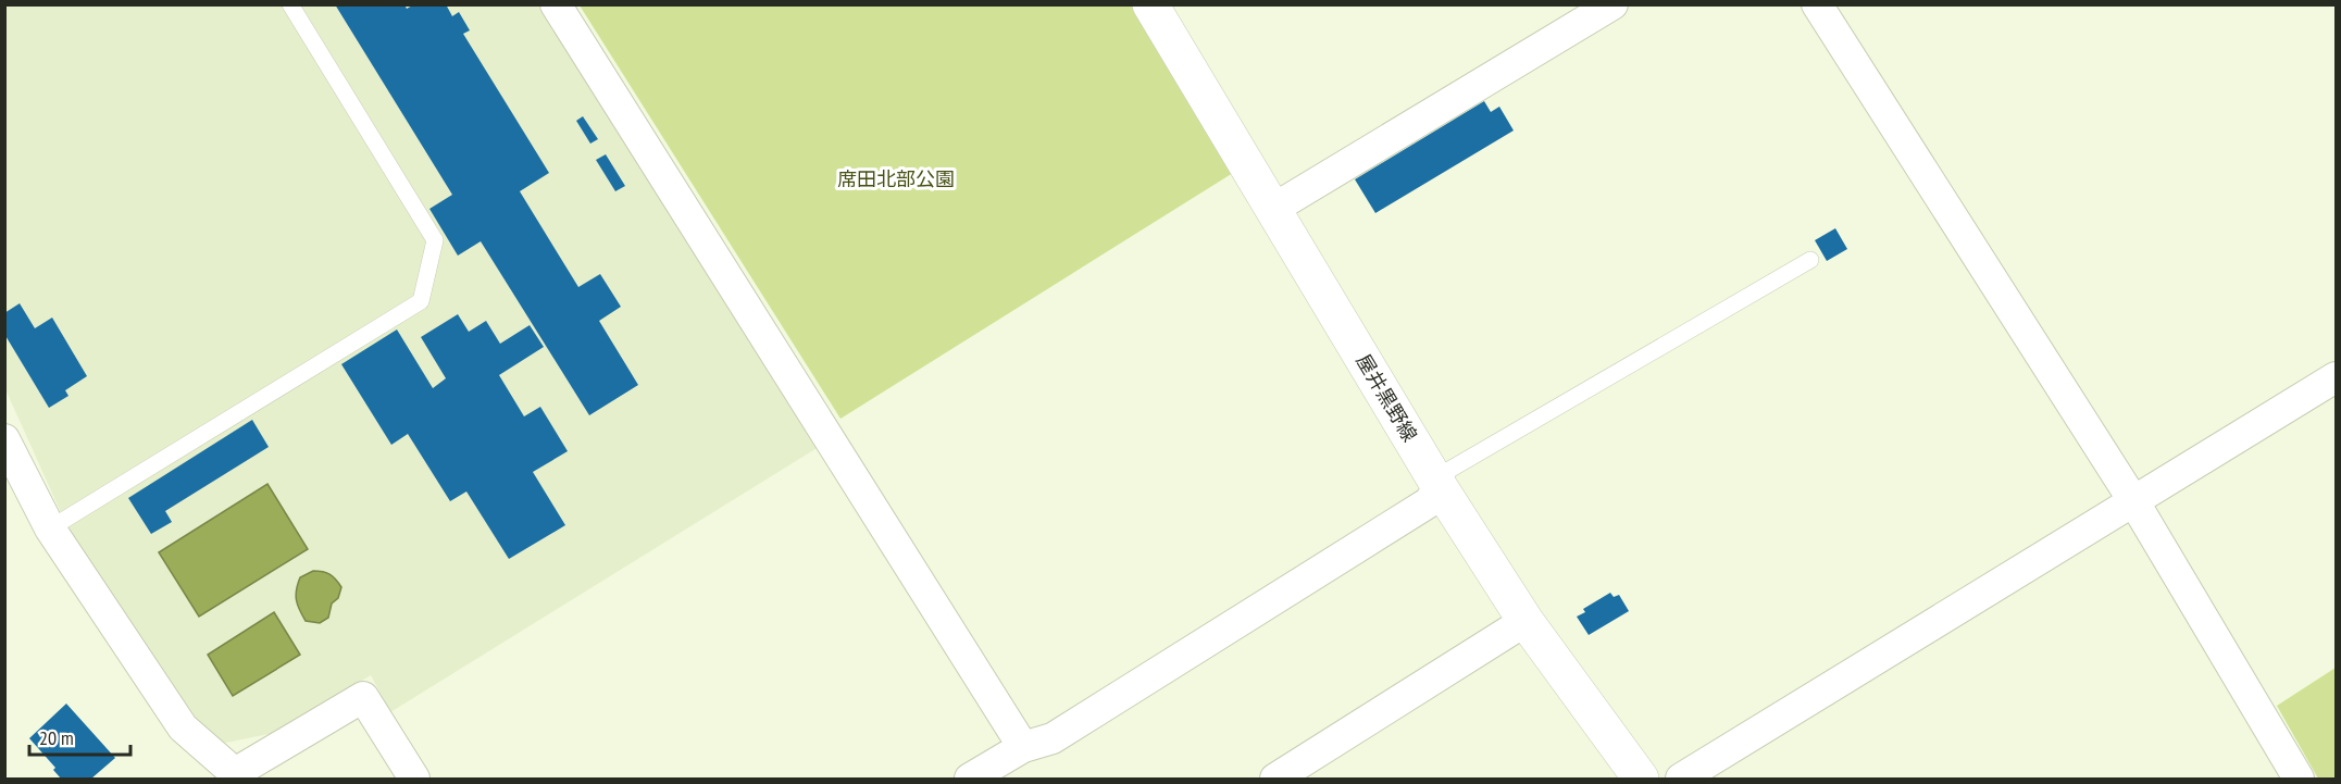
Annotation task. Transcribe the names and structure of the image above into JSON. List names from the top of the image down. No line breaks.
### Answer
{"streets":{"main road":["屋井黒野線"]},"parks":["席田北部公園"],"scale_bar":"20 m"}
